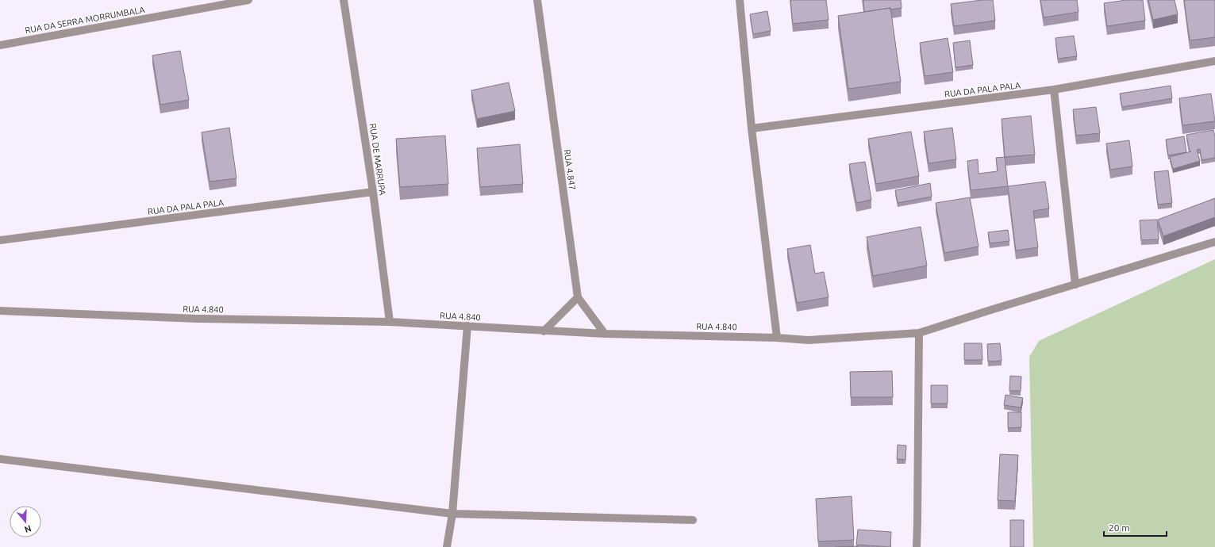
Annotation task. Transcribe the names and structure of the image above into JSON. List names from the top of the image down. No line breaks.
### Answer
{"streets":{"street":["RUA DA SERRA MORRUMBALA","RUA DA PALA PALA","RUA DE MARRUPA","RUA 4.847","RUA 4.840"]},"crossings":[["RUA DA PALA PALA","RUA DE MARRUPA"],["RUA DE MARRUPA","RUA 4.840"],["RUA 4.847","RUA 4.840"]],"scale_bar":"20 m","north":"bottom"}
